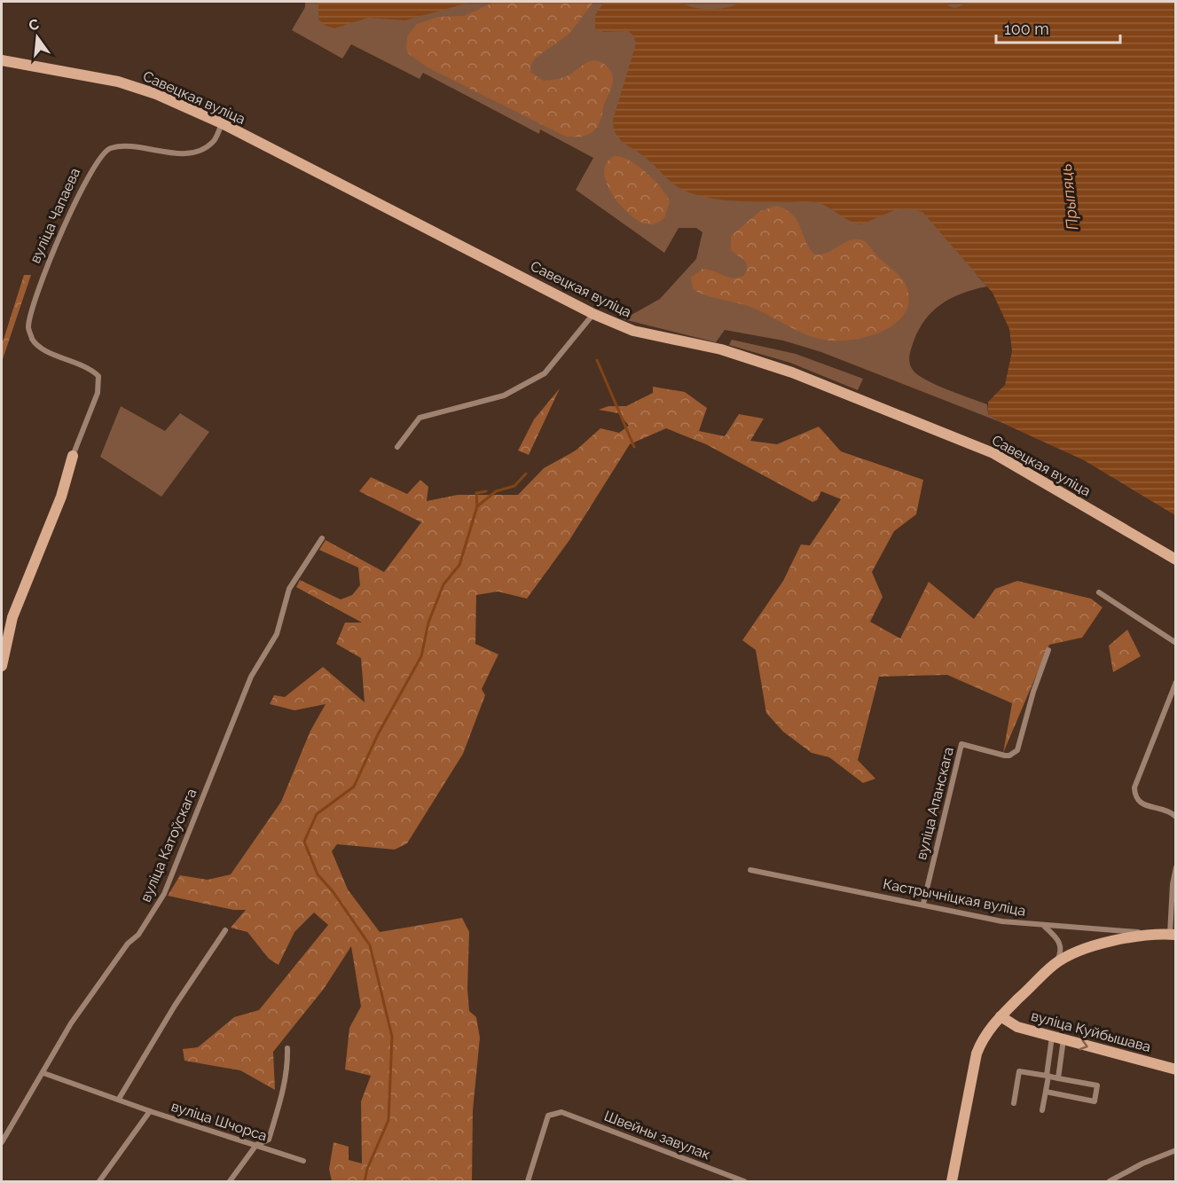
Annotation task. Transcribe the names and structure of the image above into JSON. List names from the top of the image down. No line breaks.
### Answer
{"streets":{"street":["Савецкая вуліца","вуліца Чапаева","вуліца Апанскага","вуліца Катоўскага","Кастрычніцкая вуліца","вуліца Куйбышава","вуліца Шчорса","Швейны завулак"]},"crossings":[["Савецкая вуліца","вуліца Чапаева"],["вуліца Апанскага","Кастрычніцкая вуліца"]],"one_way":["вуліца Куйбышава"],"water":["Прыпяць"],"scale_bar":"100 m","north":"top"}
